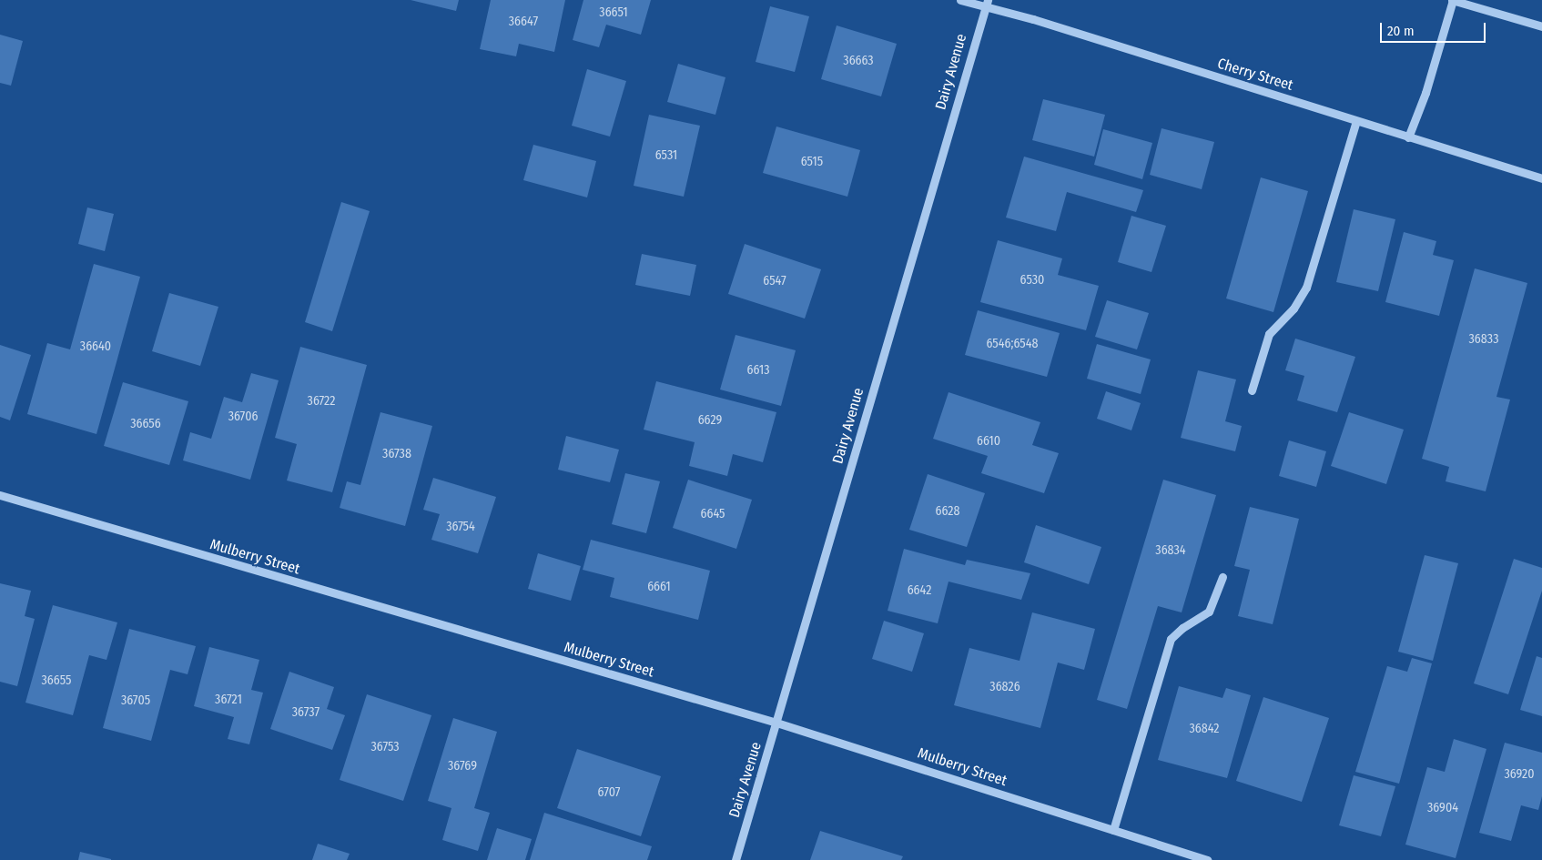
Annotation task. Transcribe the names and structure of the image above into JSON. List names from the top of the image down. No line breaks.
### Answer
{"streets":{"street":["Dairy Avenue","Cherry Street","Mulberry Street"]},"crossings":[["Dairy Avenue","Cherry Street"],["Dairy Avenue","Mulberry Street"]],"house_numbers":["36651","36647","36663","6531","6515","6530","6547","36833","6546;6548","36640","6613","36722","36706","6629","36656","6610","36738","6628","6645","36754","36834","6661","6642","36655","36826","36721","36705","36737","36842","36753","36769","36920","6707","36904"],"scale_bar":"20 m"}
